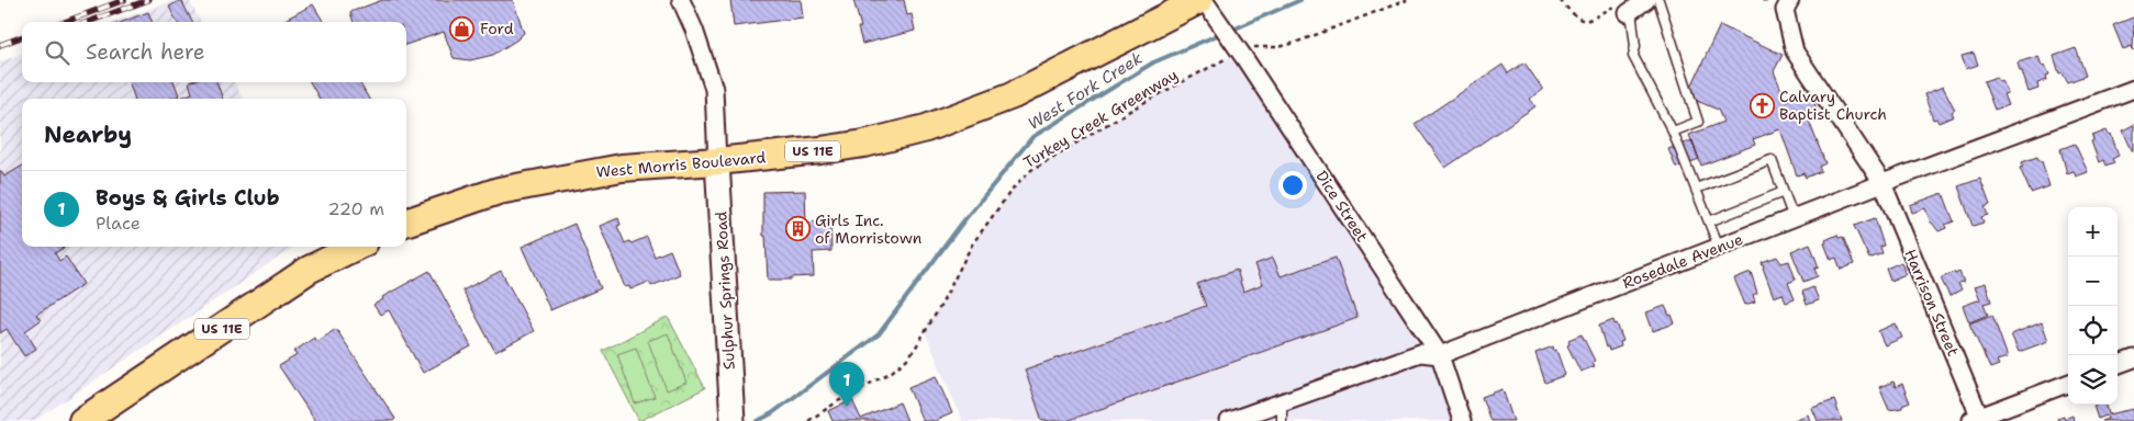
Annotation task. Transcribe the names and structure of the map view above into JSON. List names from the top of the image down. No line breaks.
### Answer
{"streets":{"main road":["US 11E","West Morris Boulevard"],"street":["Dice Street","Rosedale Avenue","Sulphur Springs Road","Harrison Street"],"path":["Turkey Creek Greenway"]},"crossings":[["Turkey Creek Greenway","Dice Street"],["West Morris Boulevard","Sulphur Springs Road"],["Dice Street","Rosedale Avenue"],["Rosedale Avenue","Harrison Street"]],"water":["West Fork Creek"],"places":{"shop":["Ford"],"church":["Calvary Baptist Church"],"building":["Girls Inc. of Morristown"]},"page":{"search":"Search here","heading":"Nearby","list":[{"mark":"1","name":"Boys & Girls Club","note":"Place","value":"220 m"}],"map_buttons":["+","−"],"pins":"1"}}
